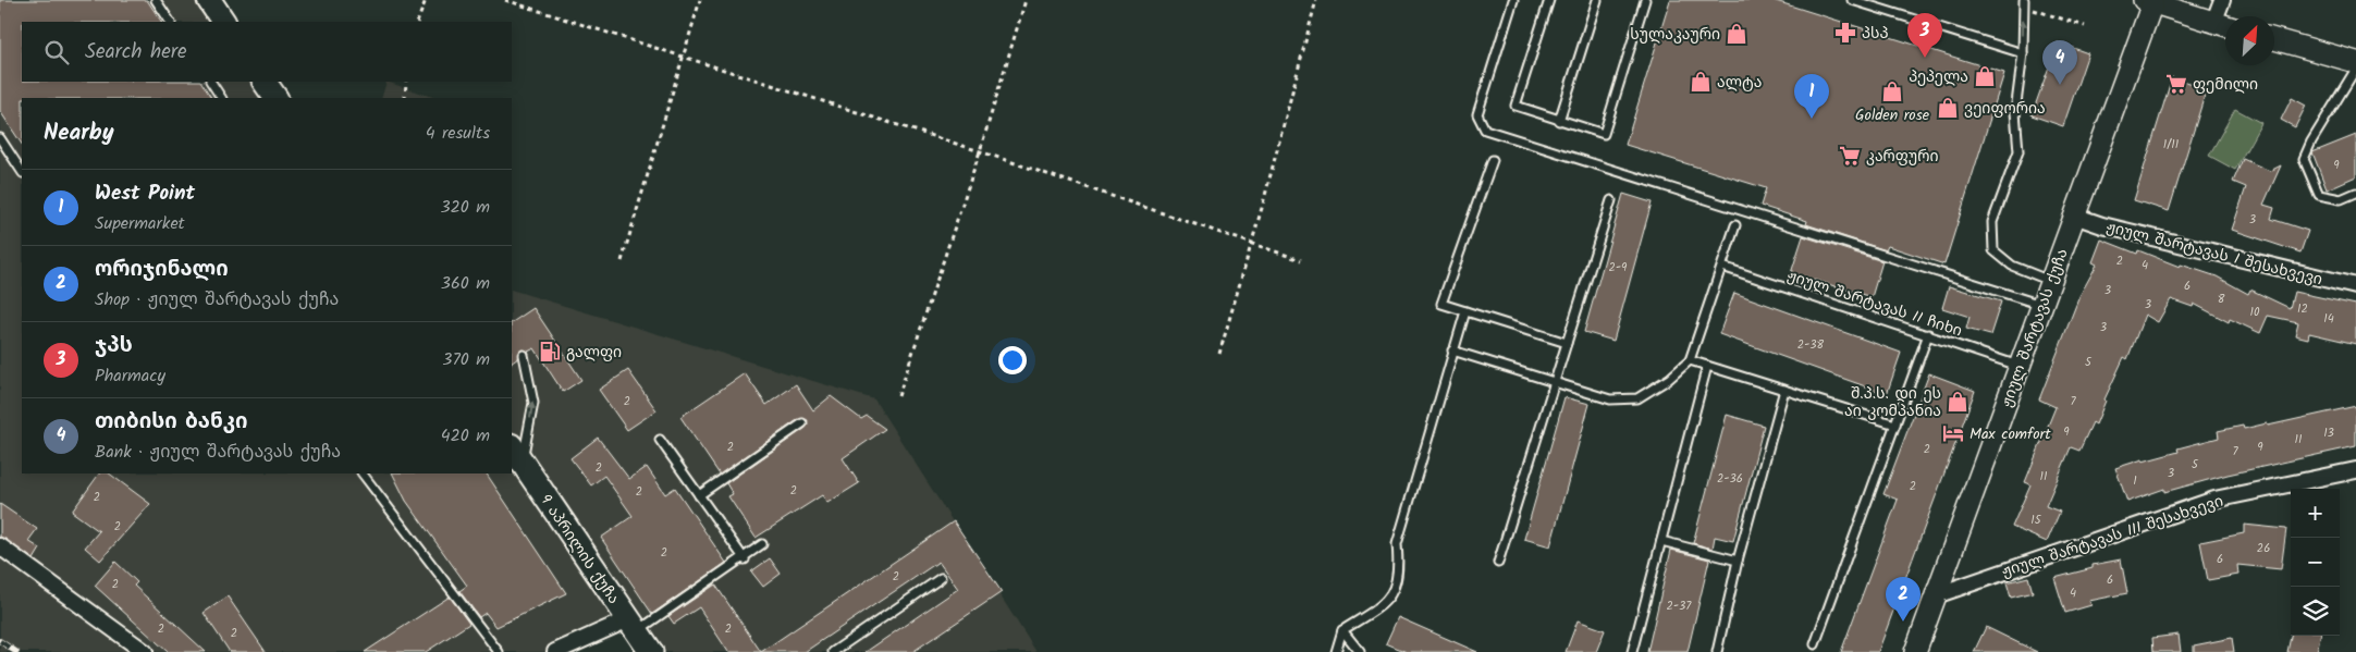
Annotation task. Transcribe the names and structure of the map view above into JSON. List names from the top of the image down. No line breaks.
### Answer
{"streets":{"main road":["9 აპრილის ქუჩა"],"street":["ჟიულ შარტავას I შესახვევი","ჟიულ შარტავას ქუჩა","ჟიულ შარტავას III შესახვევი"],"lane":["ჟიულ შარტავას II ჩიხი"]},"crossings":[["ჟიულ შარტავას I შესახვევი","ჟიულ შარტავას ქუჩა"],["ჟიულ შარტავას II ჩიხი","ჟიულ შარტავას ქუჩა"],["ჟიულ შარტავას ქუჩა","ჟიულ შარტავას III შესახვევი"]],"places":{"pharmacy":["პსპ"],"shop":["სულაკაური","პეპელა","ალტა","Golden rose","ვეიფორია","შ.პ.ს. დი ეს აი კომპანია"],"supermarket":["ფემილი","კარფური"],"fuel station":["გალფი"],"hotel":["Max comfort"]},"house_numbers":["1/11","9","3","2","4","2-9","6","3","8","3","12","10","14","3","2-38","5","2","7","9","13","11","2","9","2","7","5","2","3","11","2-36","1","2","2","2","2","15","2","26","2","6","2","6","2","4","2-37","2","2","2"],"north":"top right","page":{"pins":["3","4","1","2"],"search":"Search here","heading":["Nearby","4 results"],"list":[{"mark":"1","name":"West Point","note":"Supermarket","value":"320 m"},{"mark":"2","name":"ორიჯინალი","note":"Shop · ჟიულ შარტავას ქუჩა","value":"360 m"},{"mark":"3","name":"ჯპს","note":"Pharmacy","value":"370 m"},{"mark":"4","name":"თიბისი ბანკი","note":"Bank · ჟიულ შარტავას ქუჩა","value":"420 m"}],"map_buttons":["+","−"]}}
